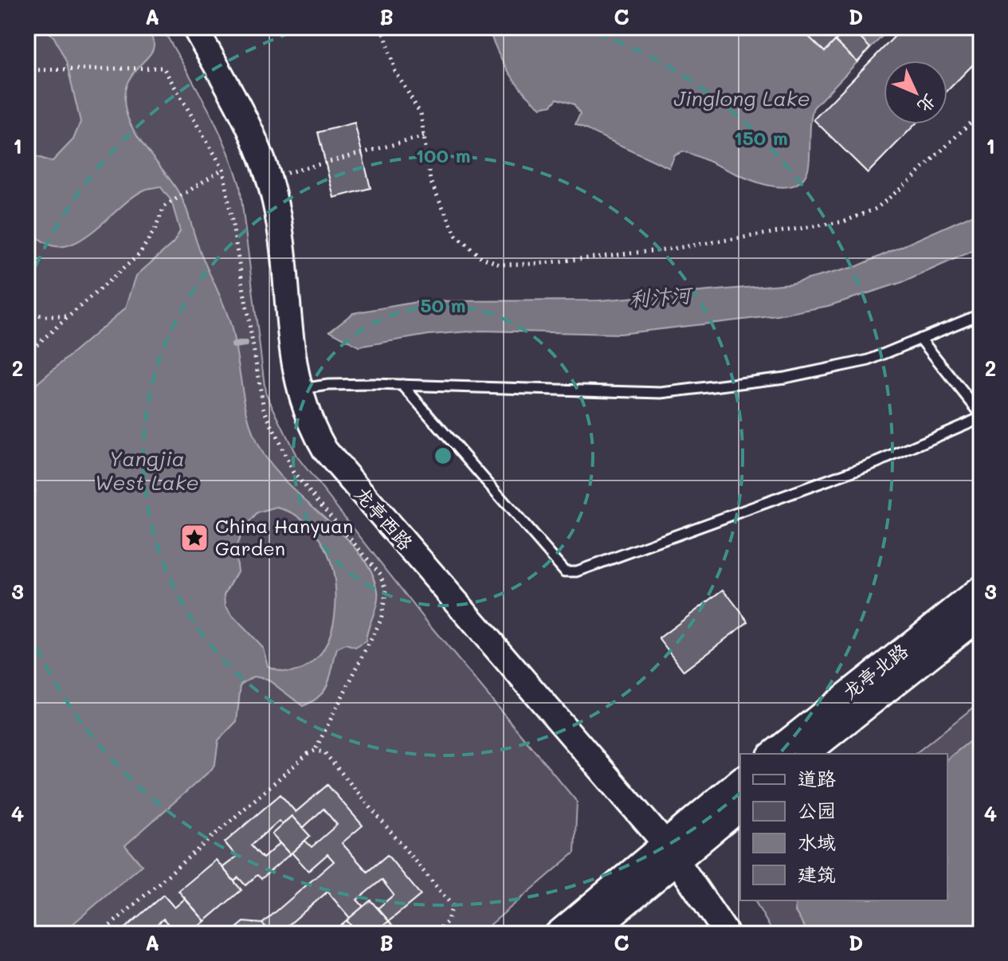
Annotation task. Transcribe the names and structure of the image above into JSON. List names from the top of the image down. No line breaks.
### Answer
{"streets":{"street":["龙亭西路","龙亭北路"]},"water":["Jinglong Lake","利汴河","Yangjia West Lake"],"places":{"place":["China Hanyuan Garden"]},"legend":["道路","公园","水域","建筑"],"north":"bottom right","grid":{"columns":["A","B","C","D"],"rows":["1","2","3","4"]},"rings":["150 m","100 m","50 m"]}
